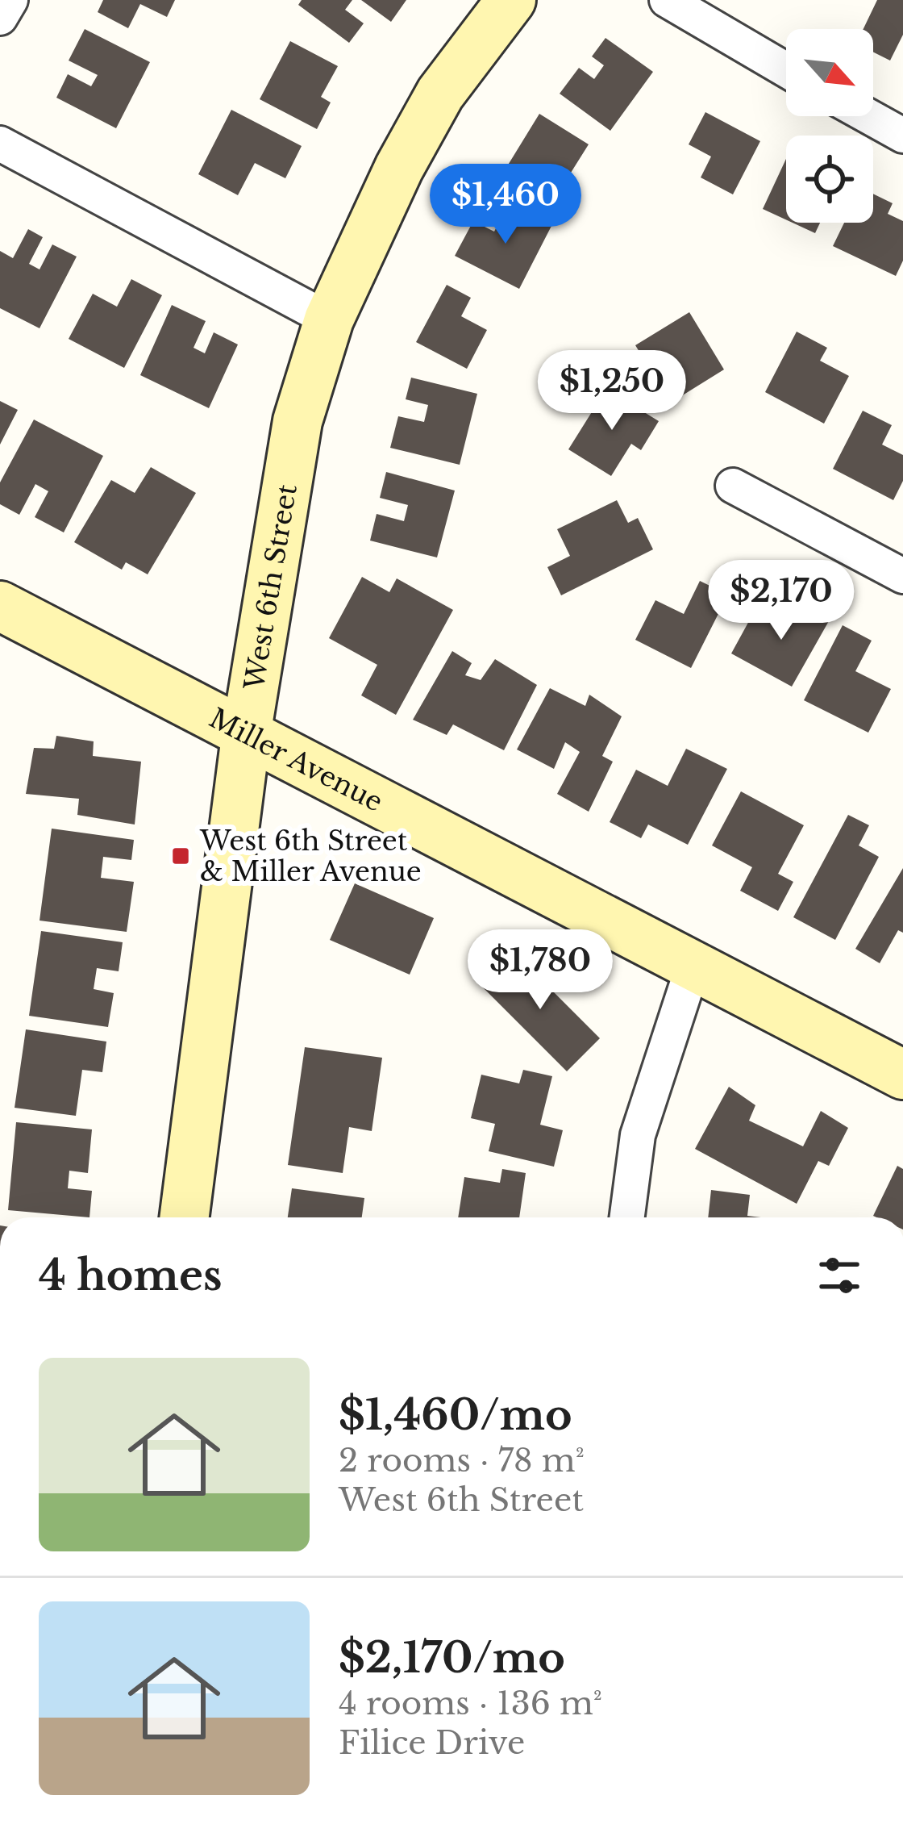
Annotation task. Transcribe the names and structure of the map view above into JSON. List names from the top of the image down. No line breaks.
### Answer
{"streets":{"street":["West 6th Street","Miller Avenue"]},"crossings":[["West 6th Street","Miller Avenue"]],"places":{"transit":["West 6th Street & Miller Avenue"]},"north":"bottom right","page":{"price":["$1,460","$1,250","$2,170","$1,780"],"heading":"4 homes","list":[{"name":"$1,460/mo","note":"2 rooms · 78 m² · West 6th Street"},{"name":"$2,170/mo","note":"4 rooms · 136 m² · Filice Drive"}]}}
